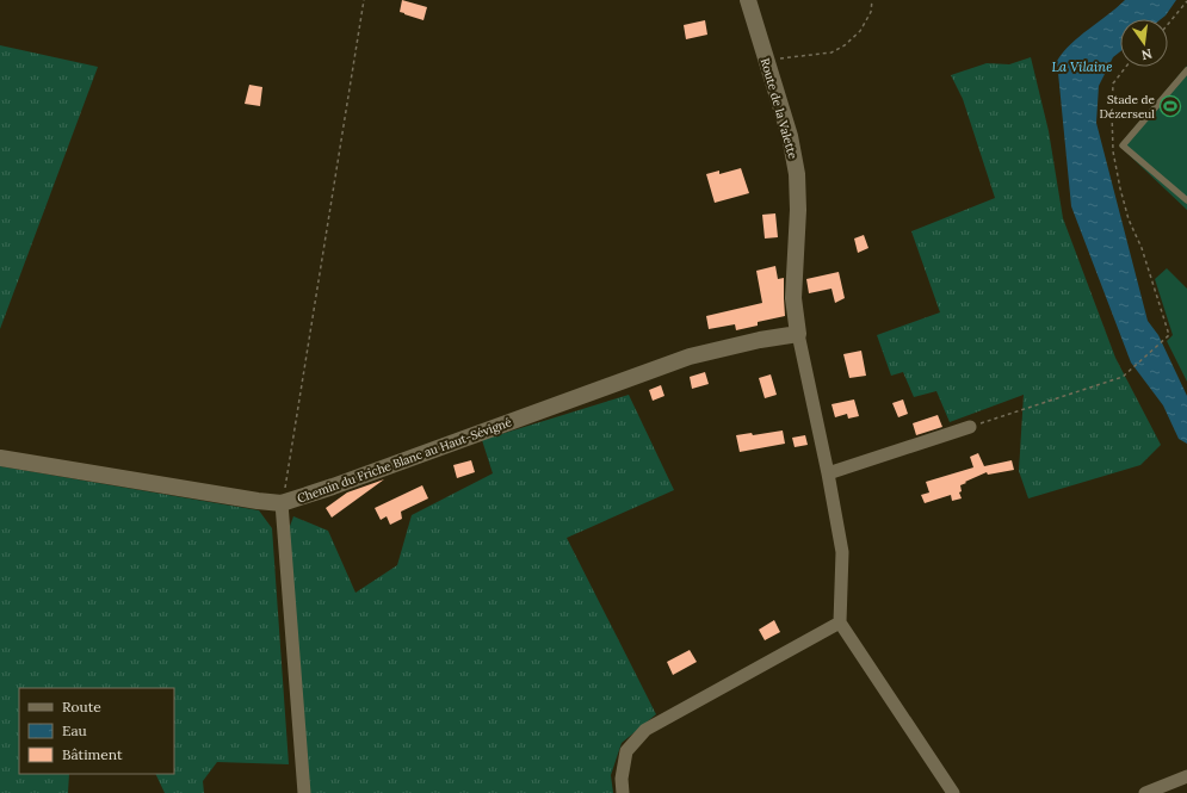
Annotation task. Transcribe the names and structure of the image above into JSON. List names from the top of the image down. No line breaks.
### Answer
{"streets":{"street":["Route de la Valette","Chemin du Friche Blanc au Haut-Sévigné"]},"crossings":[["Route de la Valette","Chemin du Friche Blanc au Haut-Sévigné"]],"water":["La Vilaine"],"places":{"sports":["Stade de Dézerseul"]},"legend":["Route","Eau","Bâtiment"],"north":"bottom"}
